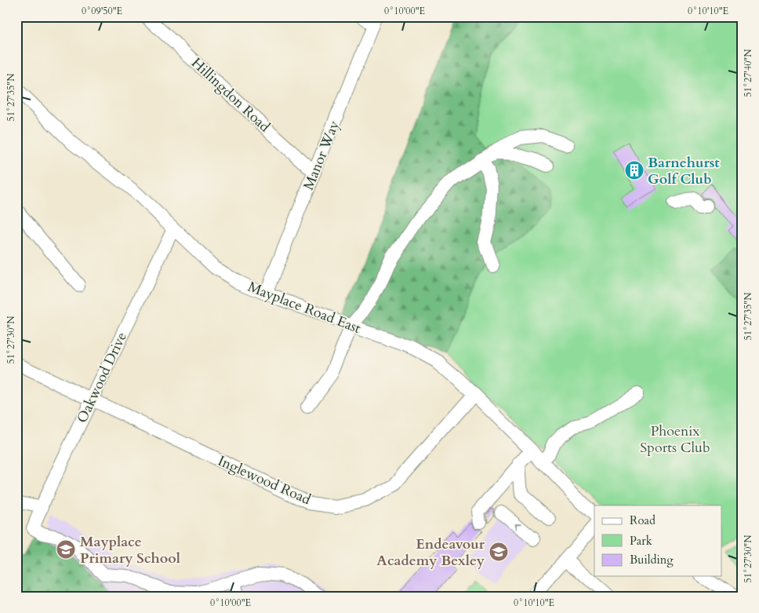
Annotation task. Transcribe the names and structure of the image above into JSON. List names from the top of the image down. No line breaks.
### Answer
{"streets":{"street":["Hillingdon Road","Manor Way","Mayplace Road East","Oakwood Drive","Inglewood Road"]},"crossings":[["Hillingdon Road","Manor Way"],["Manor Way","Mayplace Road East"],["Mayplace Road East","Oakwood Drive"],["Mayplace Road East","Inglewood Road"],["Oakwood Drive","Inglewood Road"]],"parks":["Phoenix Sports Club"],"places":{"building":["Barnehurst Golf Club"],"school or university":["Mayplace Primary School","Endeavour Academy Bexley"]},"legend":["Road","Park","Building"],"coordinates":["0°09'50\"E","0°10'00\"E","0°10'10\"E","51°27'40\"N","51°27'35\"N","51°27'30\"N"]}
